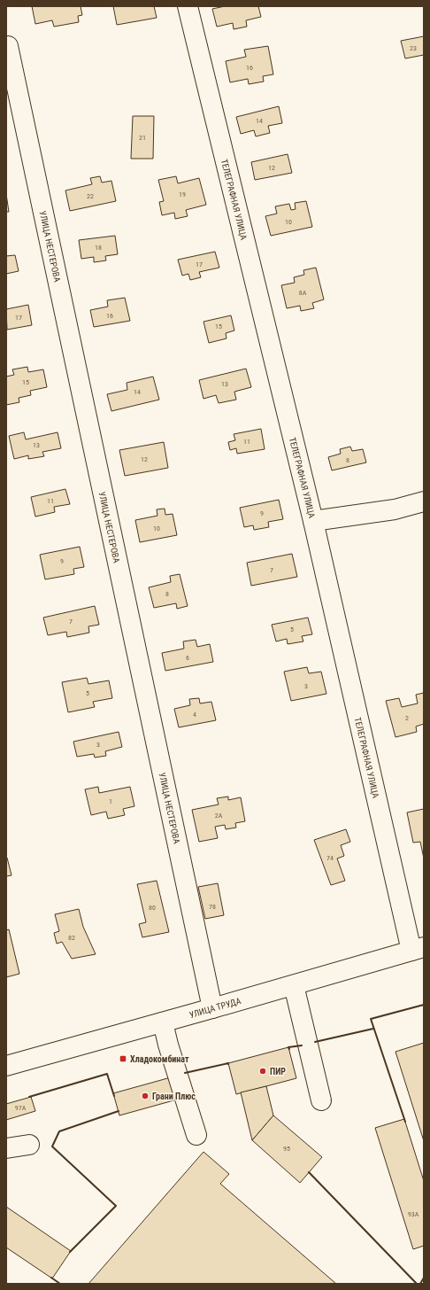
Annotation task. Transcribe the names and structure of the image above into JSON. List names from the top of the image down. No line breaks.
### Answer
{"streets":{"street":["ТЕЛЕГРАФНАЯ УЛИЦА","УЛИЦА НЕСТЕРОВА","УЛИЦА ТРУДА"]},"crossings":[["ТЕЛЕГРАФНАЯ УЛИЦА","УЛИЦА ТРУДА"],["УЛИЦА НЕСТЕРОВА","УЛИЦА ТРУДА"]],"places":{"transit":["Хладокомбинат"],"other":["ПИР","Грани Плюс"]},"house_numbers":["23","16","14","21","12","19","22","10","18","17","8А","16","17","15","15","13","14","11","13","12","8","11","9","10","9","7","8","7","5","6","3","5","4","2","3","1","2А","74","78","80","82","97А","95","93А"]}
